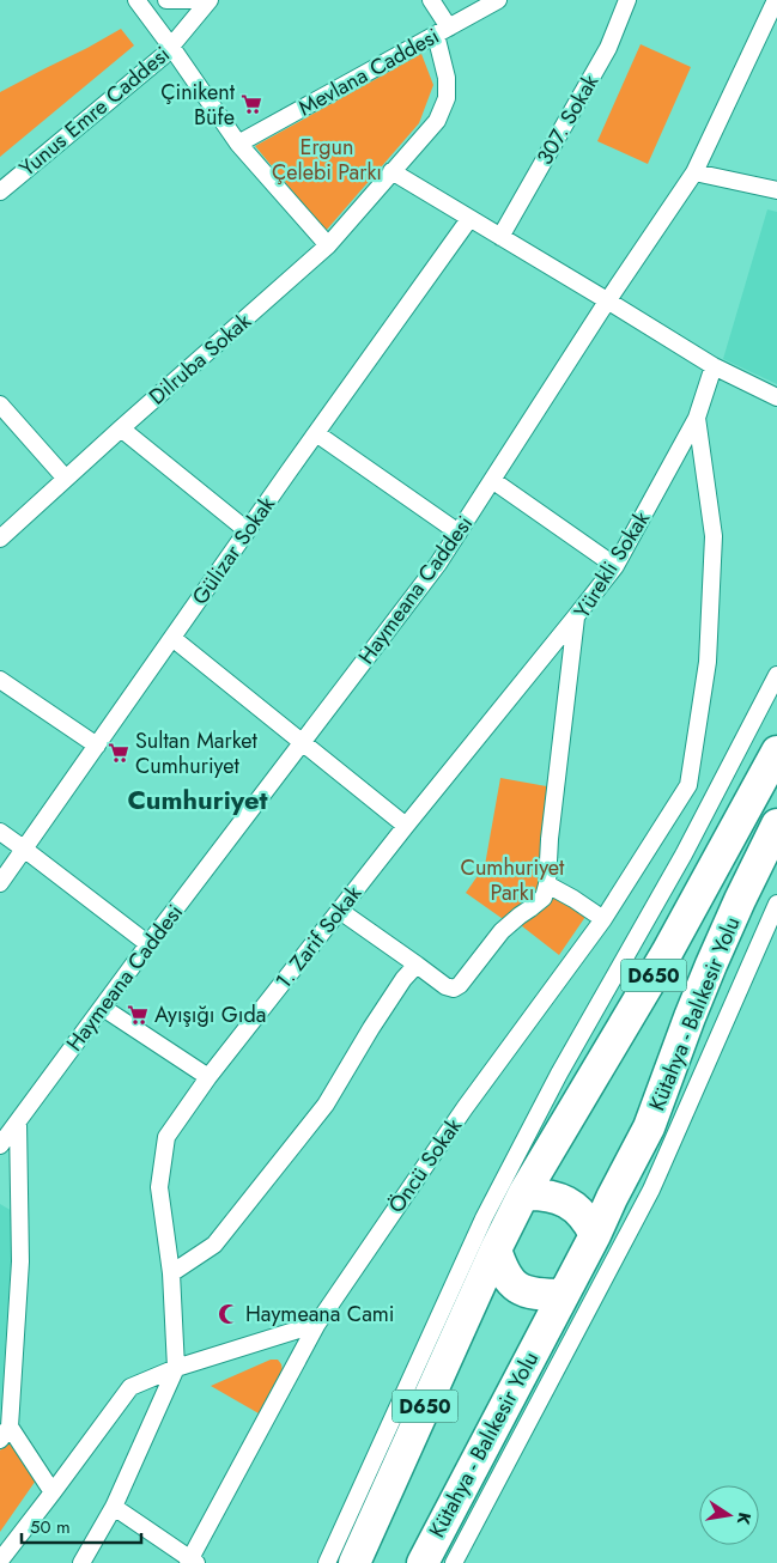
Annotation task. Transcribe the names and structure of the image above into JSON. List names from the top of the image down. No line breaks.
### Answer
{"streets":{"highway":["D650","Kütahya - Balıkesir Yolu"],"street":["Mevlana Caddesi","Yunus Emre Caddesi","307. Sokak","Dilruba Sokak","Gülizar Sokak","Yürekli Sokak","Haymeana Caddesi","1. Zarif Sokak","Öncü Sokak"]},"crossings":[["Mevlana Caddesi","Dilruba Sokak"],["Yürekli Sokak","1. Zarif Sokak"],["Yürekli Sokak","Öncü Sokak"]],"districts":["Cumhuriyet"],"parks":["Ergun Çelebi Parkı","Cumhuriyet Parkı"],"places":{"supermarket":["Çinikent Büfe","Sultan Market Cumhuriyet","Ayışığı Gıda"],"mosque":["Haymeana Cami"]},"scale_bar":"50 m","north":"right"}
